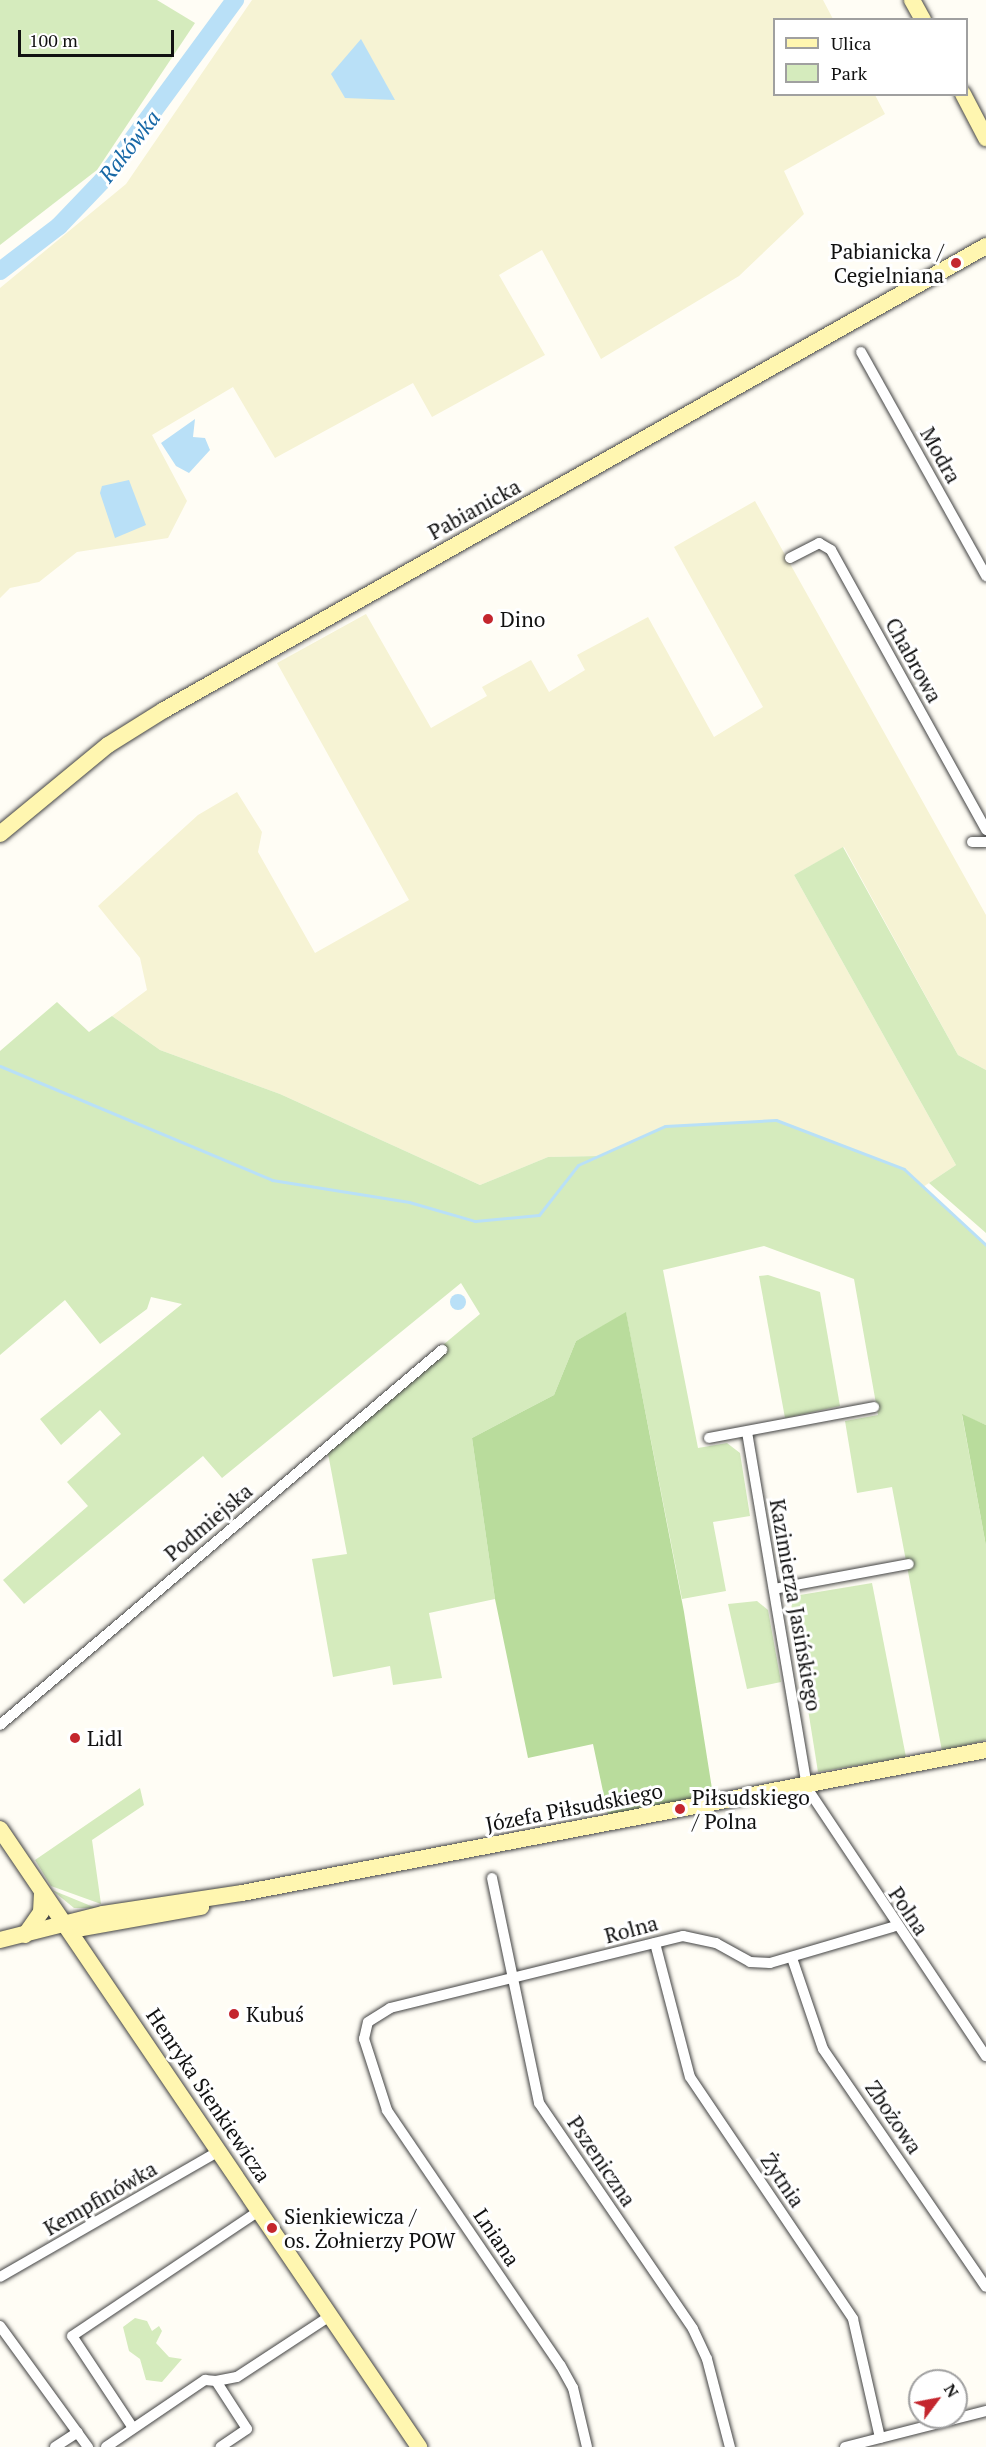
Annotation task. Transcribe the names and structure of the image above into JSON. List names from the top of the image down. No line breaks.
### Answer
{"streets":{"main road":["Pabianicka","Józefa Piłsudskiego","Henryka Sienkiewicza"],"street":["Modra","Chabrowa","Podmiejska","Kazimierza Jasińskiego","Polna","Rolna","Zbożowa","Pszeniczna","Żytnia","Kempfinówka","Lniana"]},"crossings":[["Kazimierza Jasińskiego","Józefa Piłsudskiego"],["Kazimierza Jasińskiego","Polna"],["Józefa Piłsudskiego","Polna"],["Józefa Piłsudskiego","Henryka Sienkiewicza"],["Polna","Rolna"],["Rolna","Zbożowa"],["Rolna","Pszeniczna"],["Rolna","Żytnia"],["Rolna","Lniana"],["Henryka Sienkiewicza","Kempfinówka"]],"water":["Rakówka"],"places":["Pabianicka / Cegielniana","Dino","Lidl","Piłsudskiego / Polna","Kubuś","Sienkiewicza / os. Żołnierzy POW"],"legend":["Ulica","Park"],"scale_bar":"100 m","north":"top right"}
